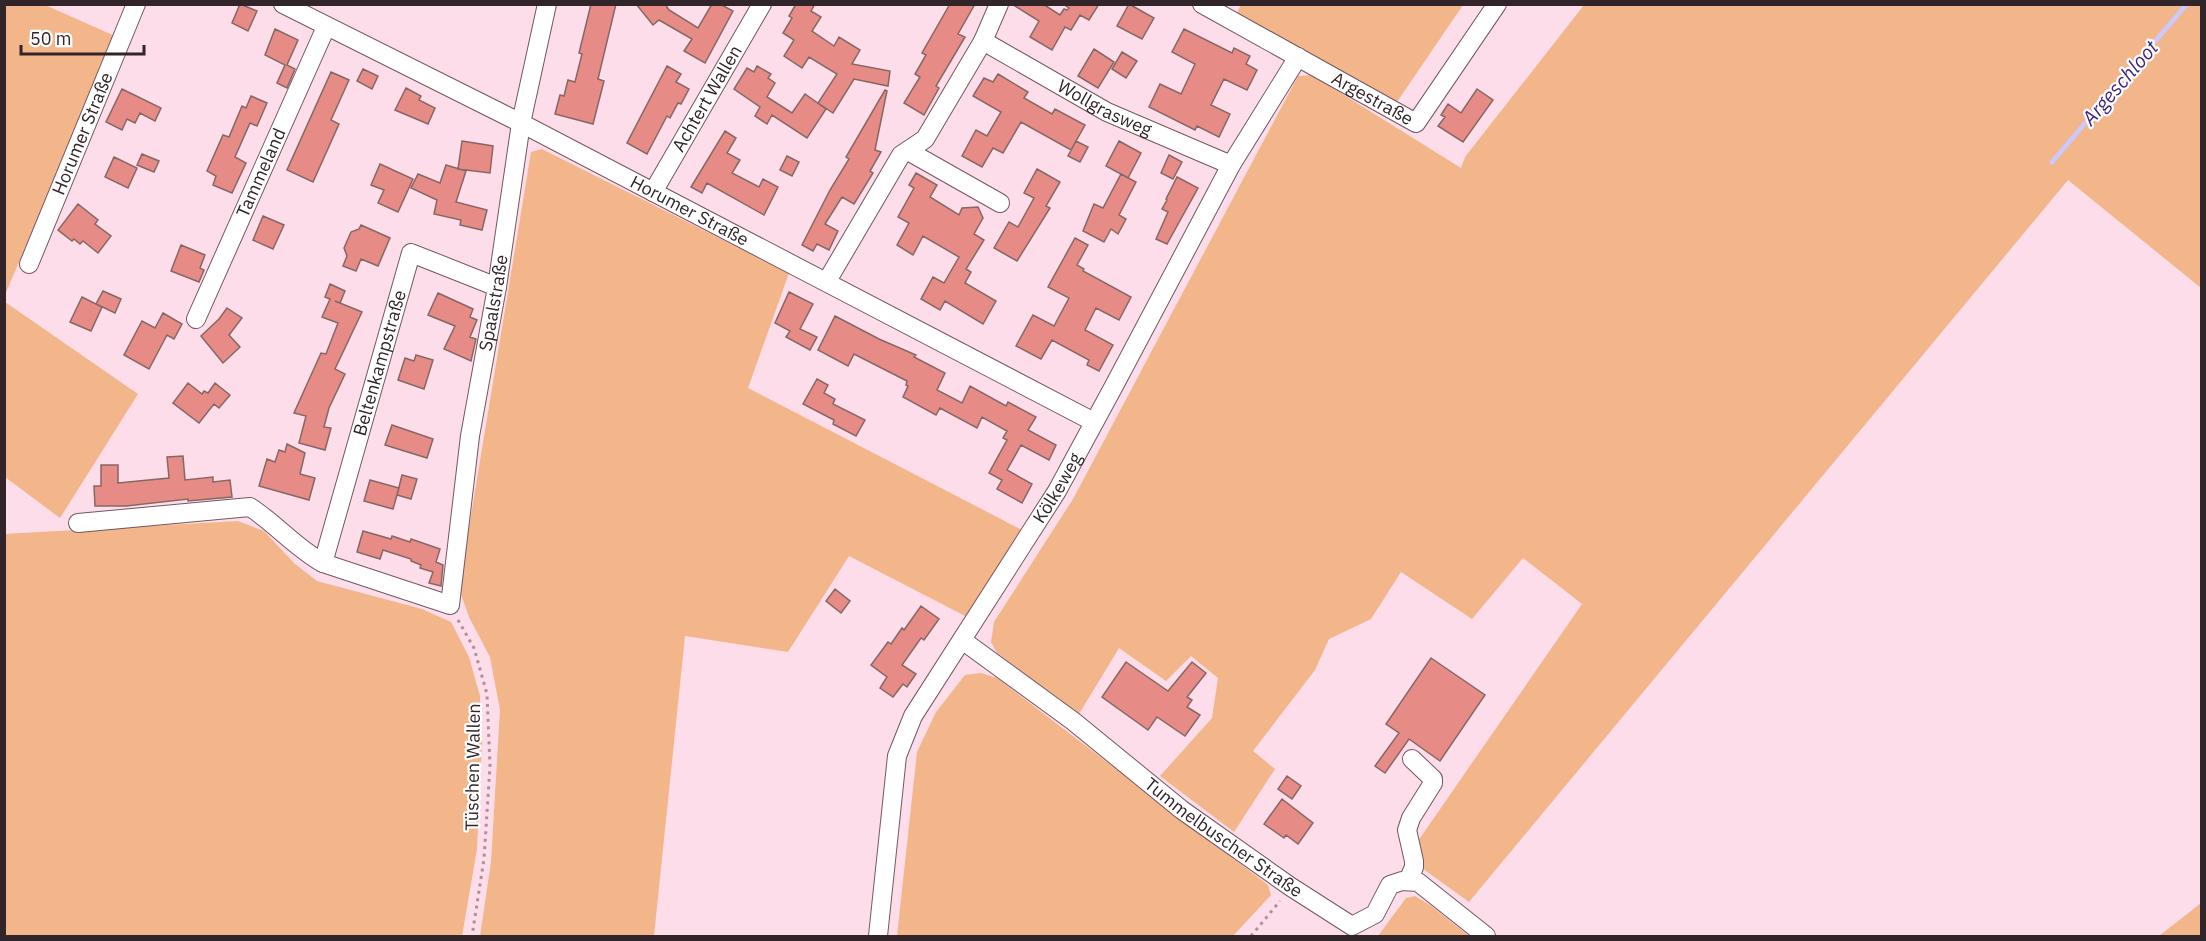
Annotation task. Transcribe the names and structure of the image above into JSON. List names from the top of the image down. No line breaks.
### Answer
{"streets":{"street":["Argestraße","Achtert Wallen","Wollgrasweg","Horumer Straße","Tammeland","Spaalstraße","Beltenkampstraße","Kölkeweg","Tummelbuscher Straße"],"path":["Tüschen Wallen"]},"crossings":[["Argestraße","Kölkeweg"],["Achtert Wallen","Horumer Straße"],["Wollgrasweg","Kölkeweg"],["Horumer Straße","Tammeland"],["Horumer Straße","Spaalstraße"],["Horumer Straße","Kölkeweg"],["Spaalstraße","Beltenkampstraße"],["Spaalstraße","Tüschen Wallen"],["Kölkeweg","Tummelbuscher Straße"]],"water":["Argeschloot"],"scale_bar":"50 m"}
